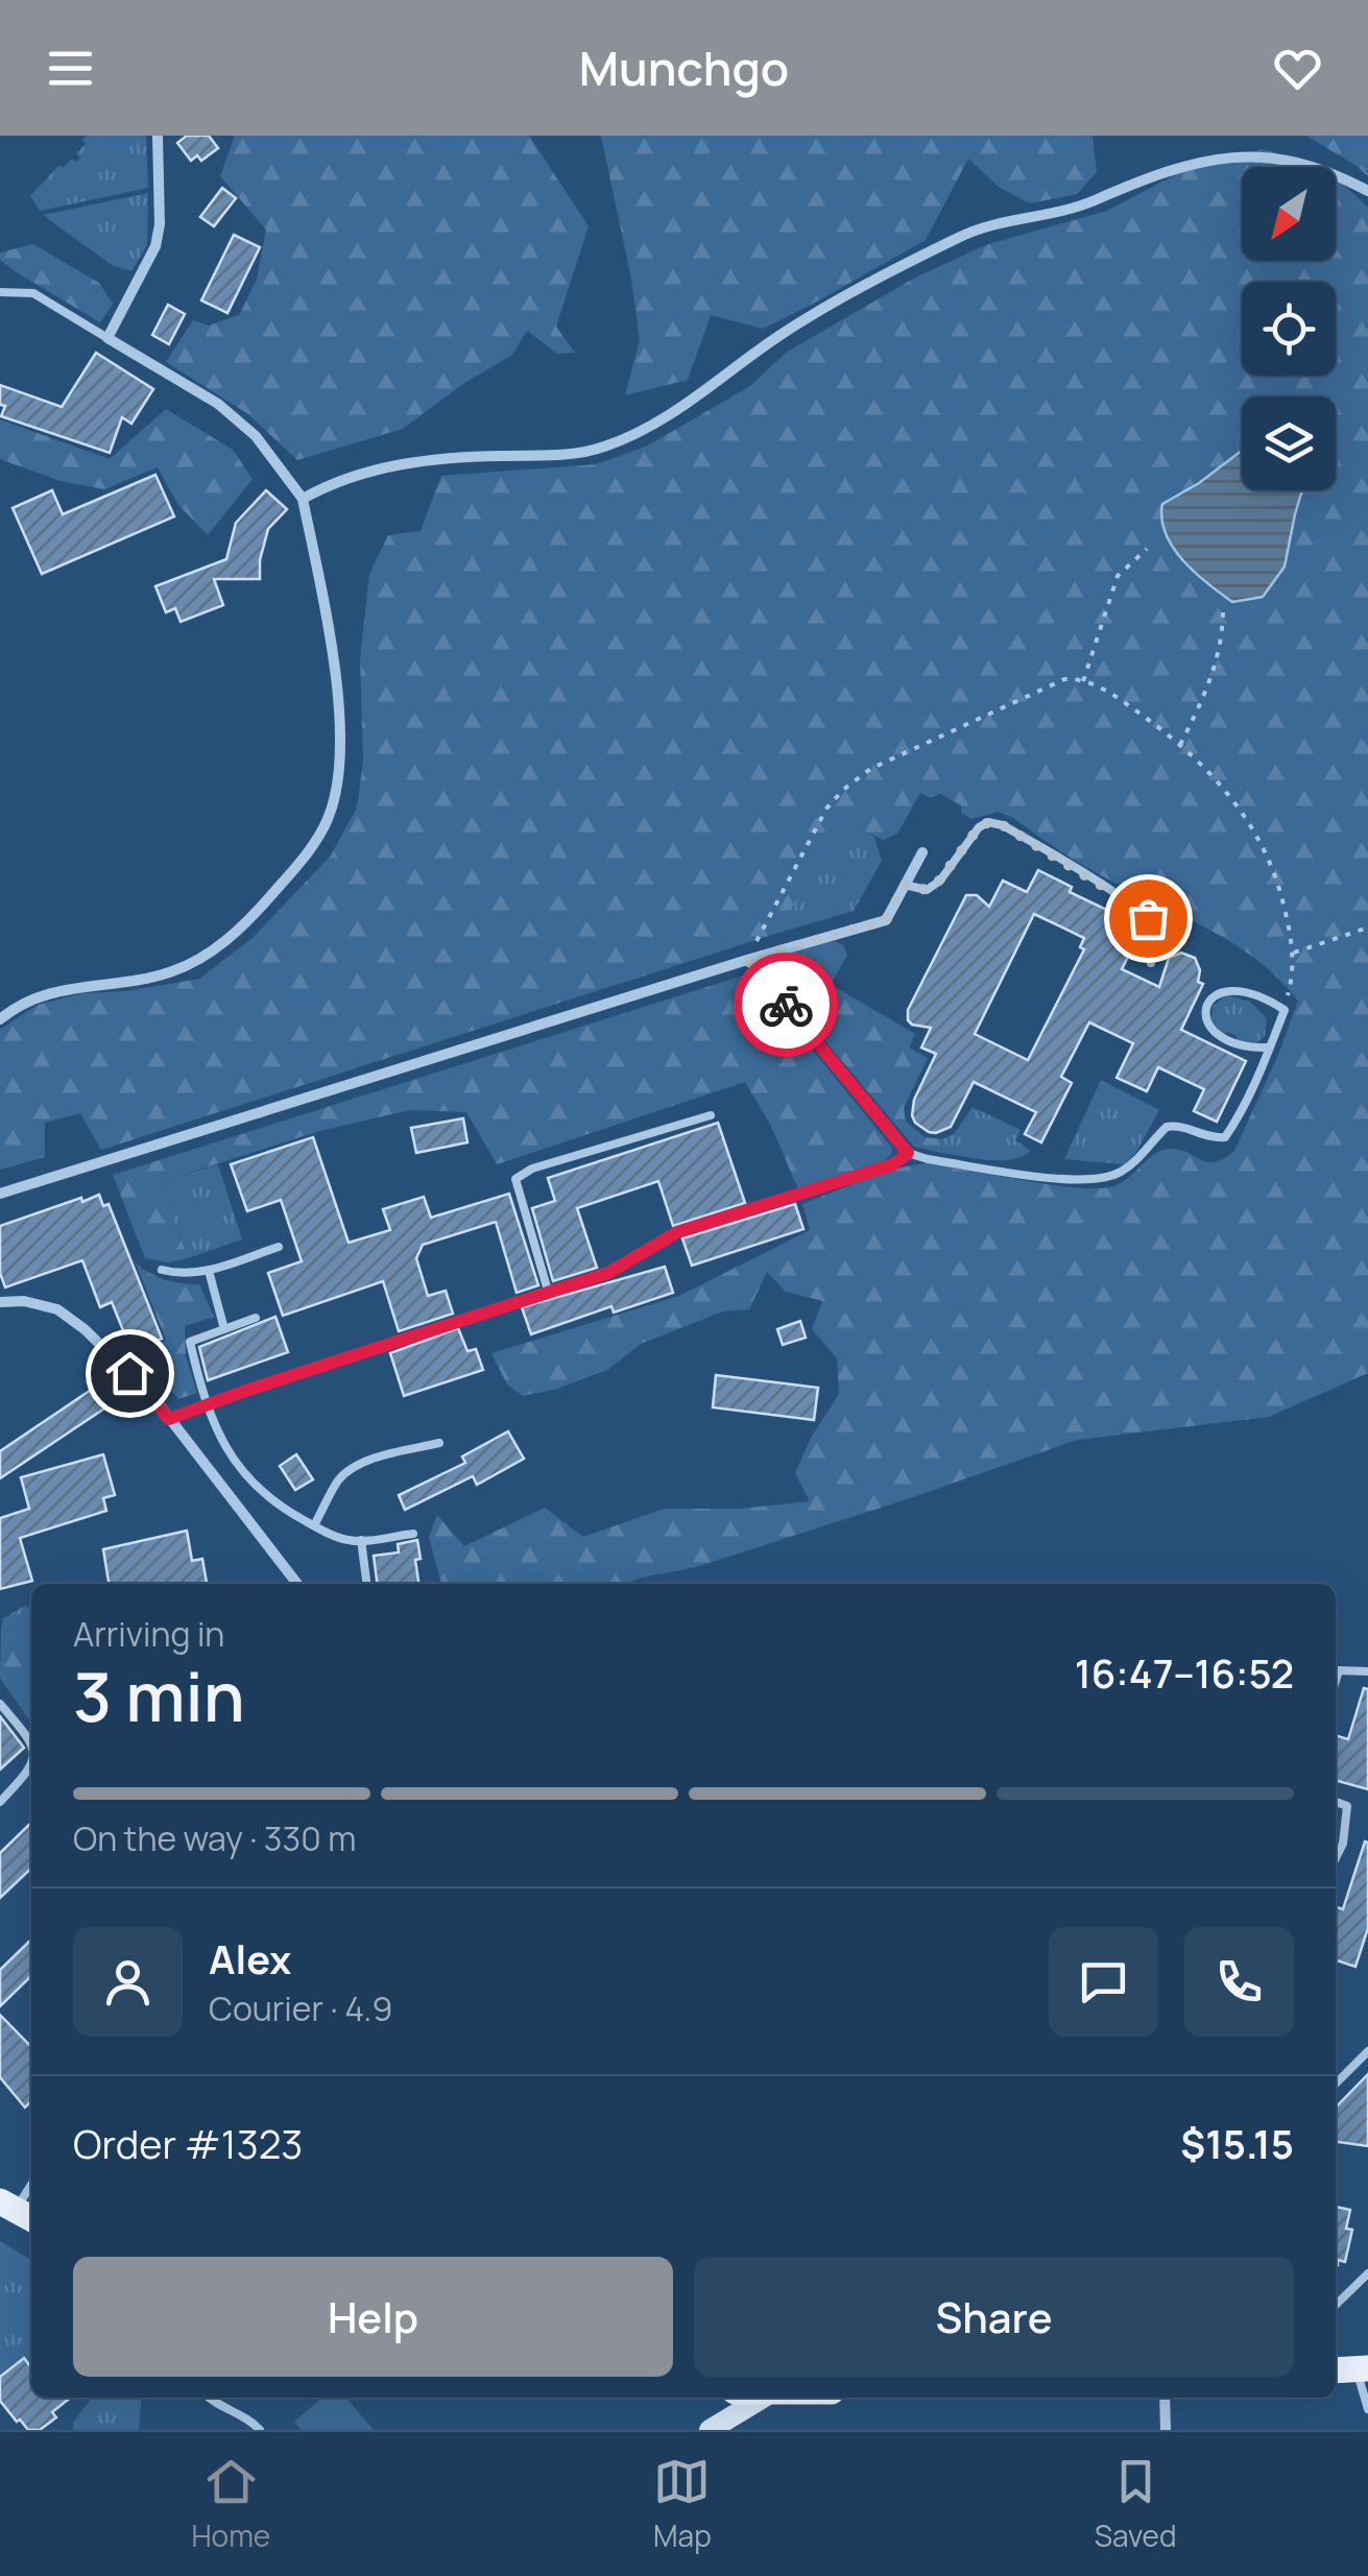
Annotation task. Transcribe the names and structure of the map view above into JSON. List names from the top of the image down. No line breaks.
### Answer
{"north":"bottom left","page":{"header":"Munchgo","heading":["3 min","Arriving in","16:47–16:52"],"panel":["Alex","Courier · 4.9","Order #1323","$15.15"],"bar":"On the way · 330 m","buttons":["Help","Share"],"tabs":["Home","Map","Saved"]}}
